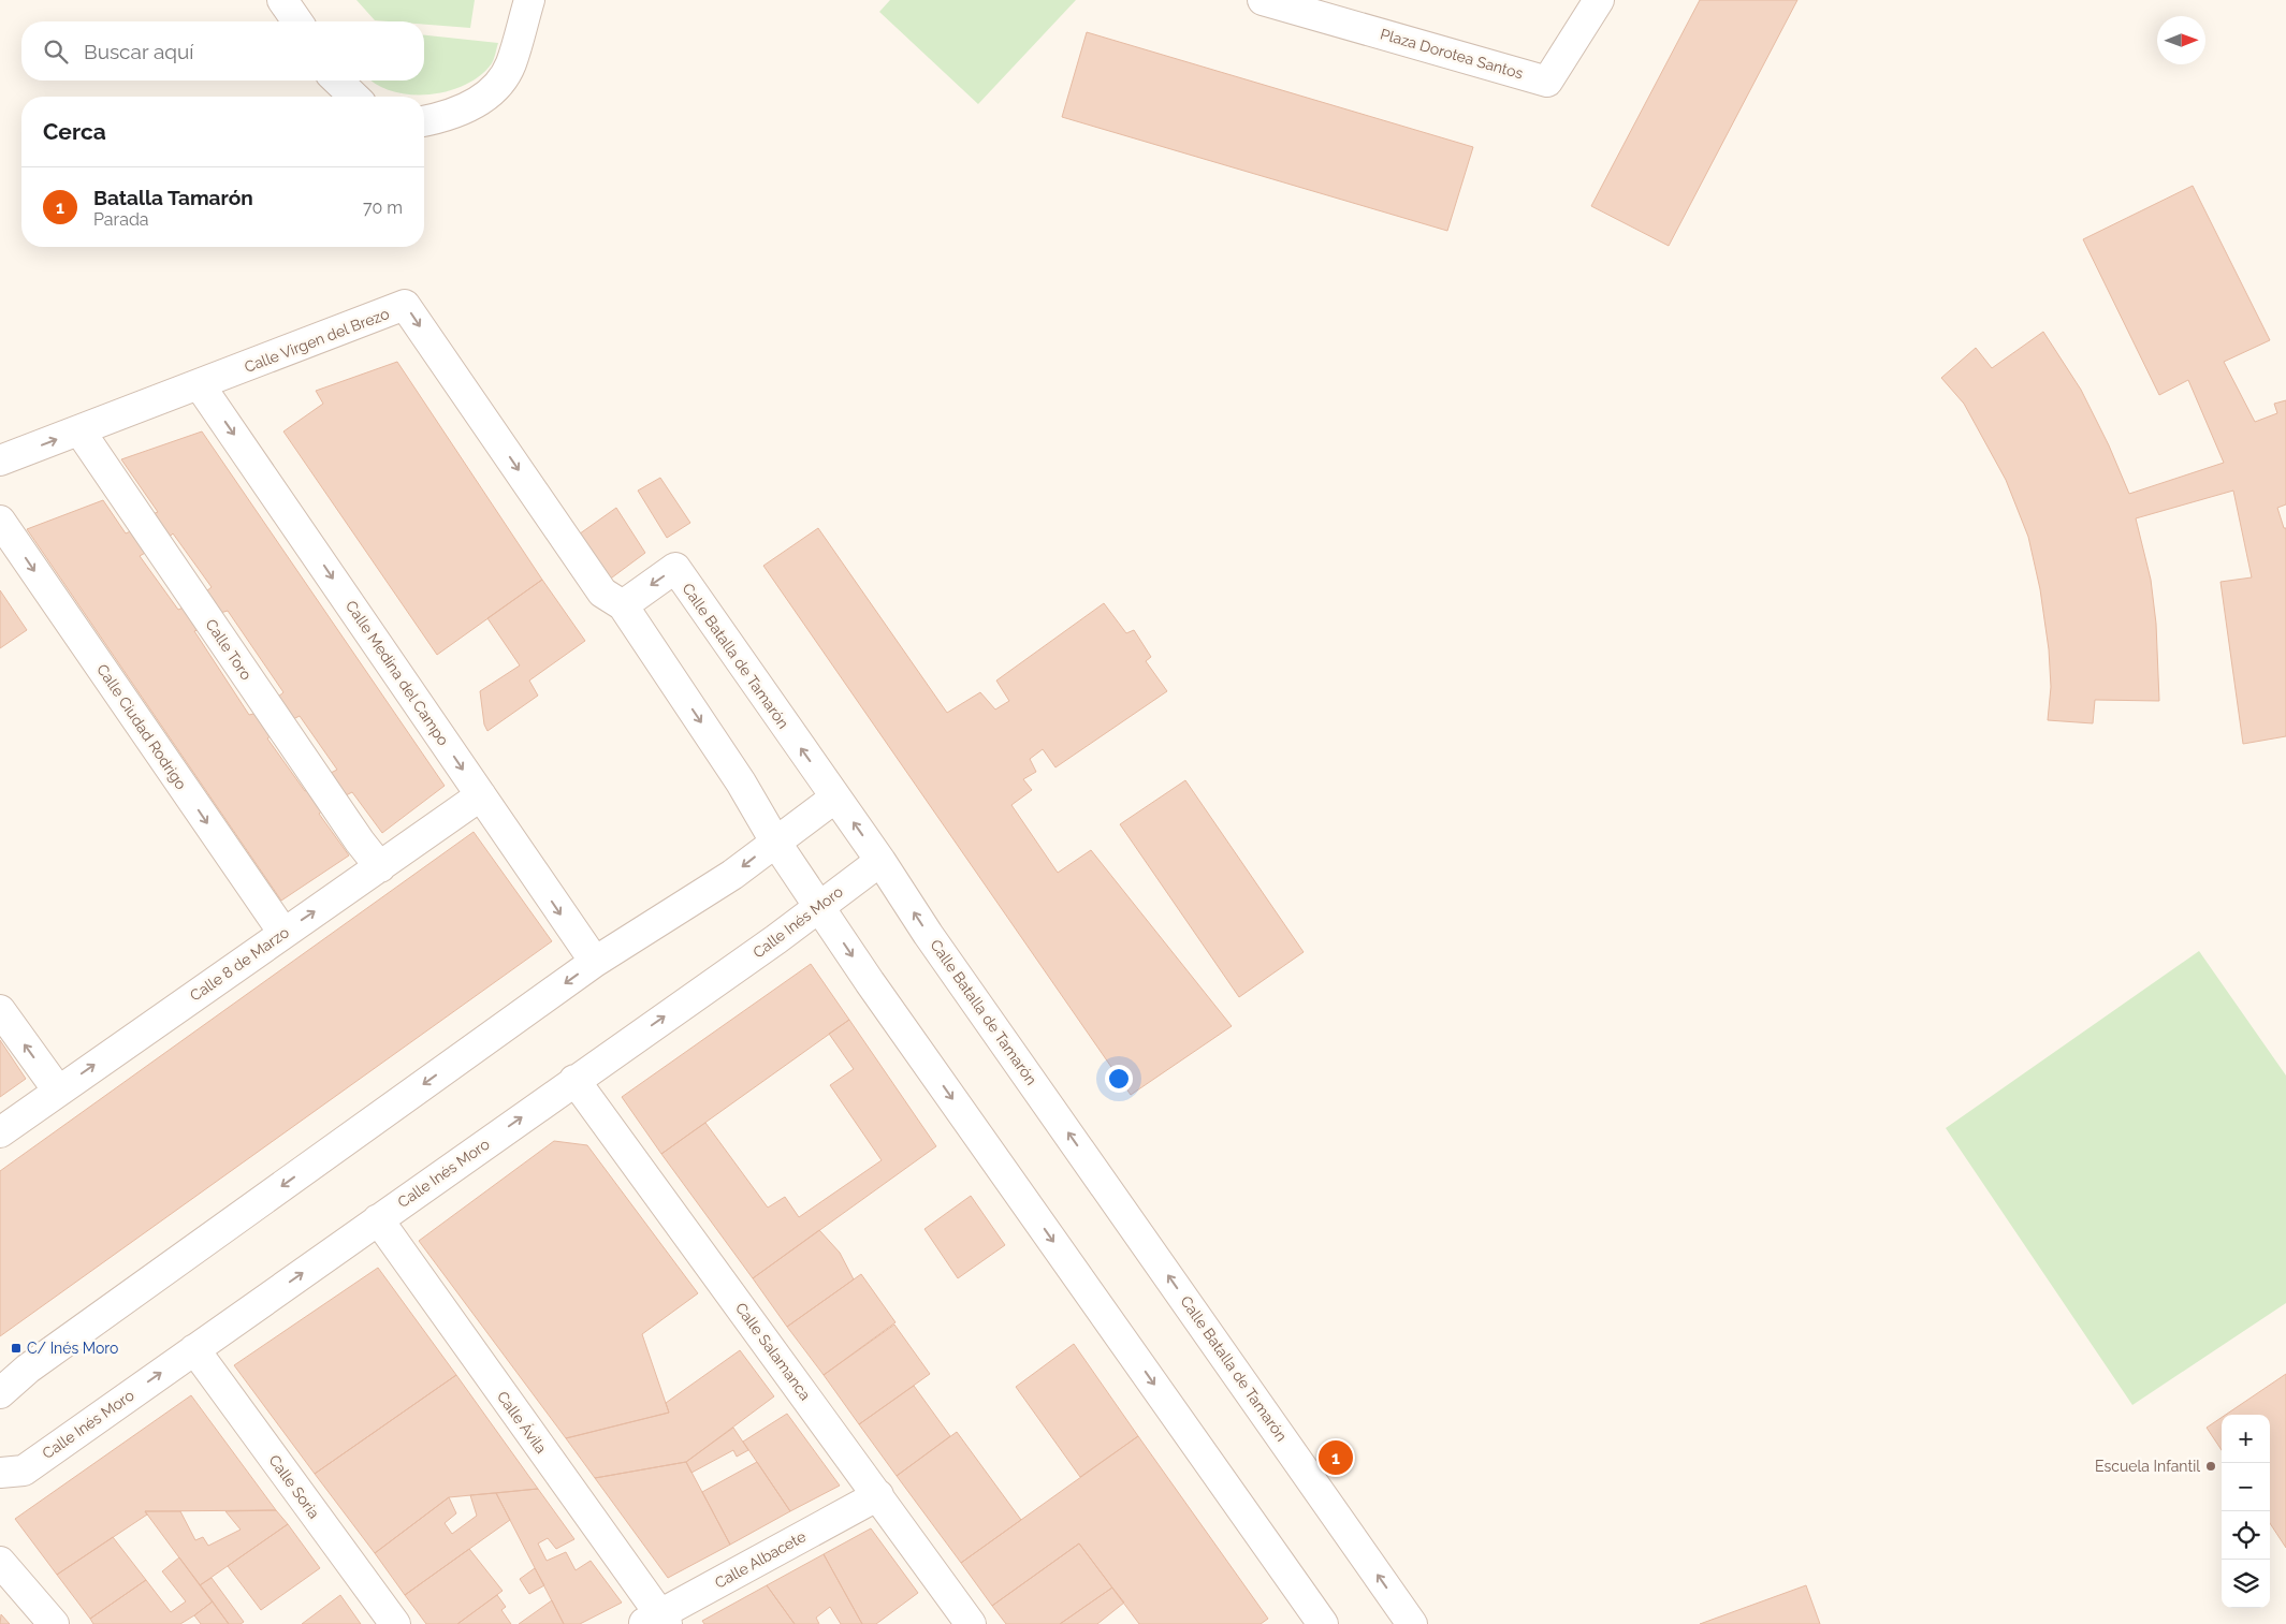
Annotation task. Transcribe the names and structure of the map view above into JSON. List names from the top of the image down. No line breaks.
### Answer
{"streets":{"street":["Plaza Dorotea Santos","Calle Virgen del Brezo","Calle Toro","Calle Batalla de Tamarón","Calle Medina del Campo","Calle Ciudad Rodrigo","Calle Inés Moro","Calle 8 de Marzo","Calle Salamanca","Calle Ávila","Calle Soria","Calle Albacete"]},"crossings":[["Calle Virgen del Brezo","Calle Toro"],["Calle Virgen del Brezo","Calle Batalla de Tamarón"],["Calle Virgen del Brezo","Calle Medina del Campo"],["Calle Toro","Calle 8 de Marzo"],["Calle Batalla de Tamarón","Calle Inés Moro"],["Calle Medina del Campo","Calle 8 de Marzo"],["Calle Ciudad Rodrigo","Calle 8 de Marzo"],["Calle Inés Moro","Calle Salamanca"],["Calle Inés Moro","Calle Ávila"],["Calle Inés Moro","Calle Soria"],["Calle Salamanca","Calle Albacete"],["Calle Ávila","Calle Albacete"]],"one_way":["Calle Ciudad Rodrigo"],"places":{"transit":["C/ Inés Moro"],"other":["Escuela Infantil"]},"north":"right","page":{"search":"Buscar aquí","heading":"Cerca","list":[{"mark":"1","name":"Batalla Tamarón","note":"Parada","value":"70 m"}],"map_buttons":["+","−"],"pins":"1"}}
